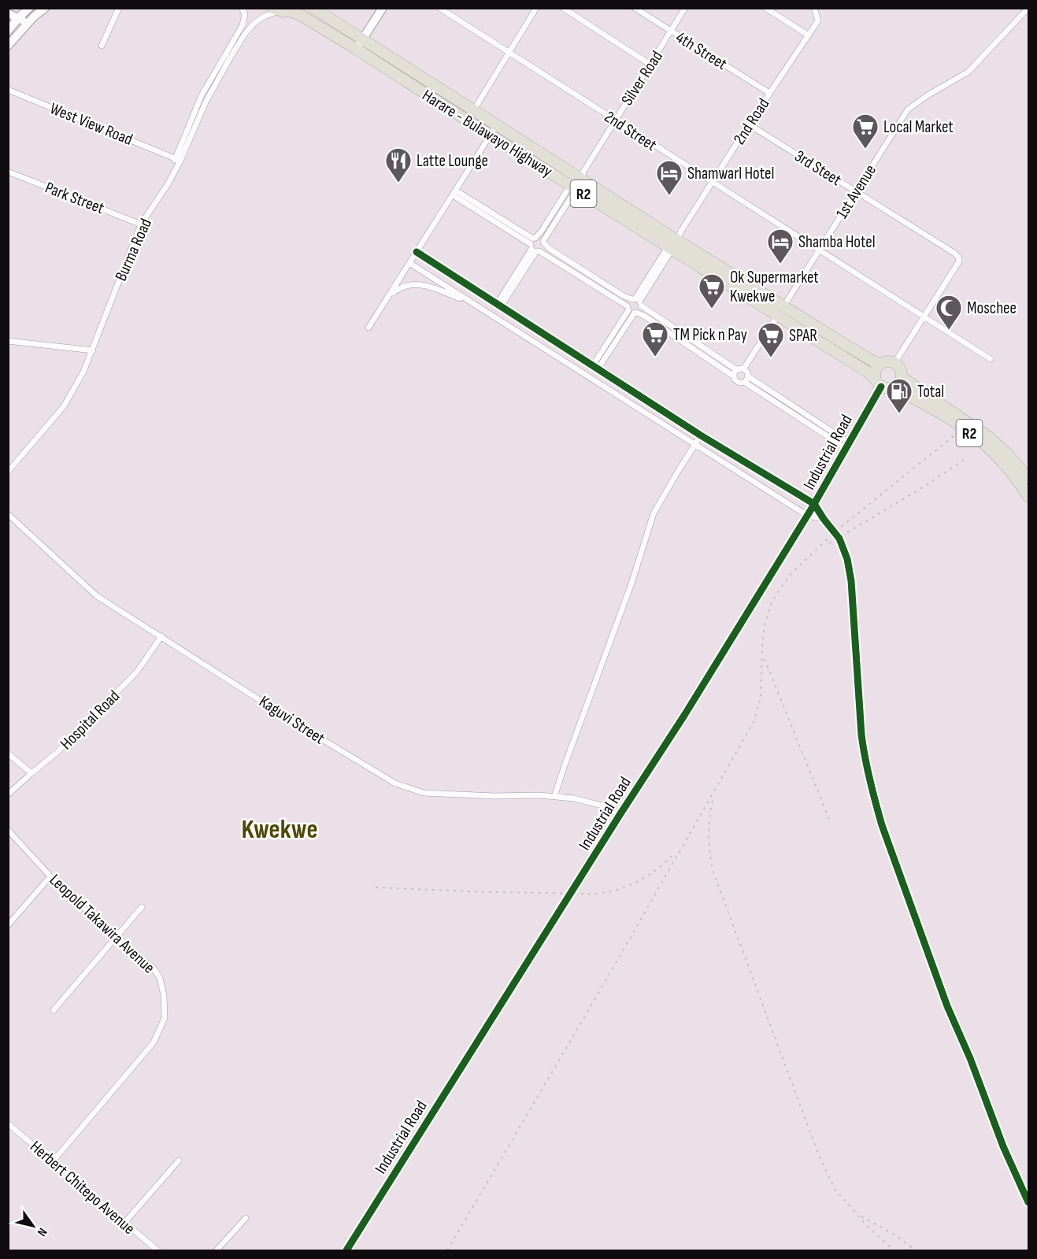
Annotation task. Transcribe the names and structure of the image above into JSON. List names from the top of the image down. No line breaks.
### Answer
{"streets":{"highway":["Harare - Bulawayo Highway","R2"],"street":["4th Street","Silver Road","2nd Road","West View Road","2nd Street","3rd Steet","1st Avenue","Park Street","Burma Road","Industrial Road","Hospital Road","Kaguvi Street","Leopold Takawira Avenue","Herbert Chitepo Avenue"]},"crossings":[["4th Street","Silver Road"],["4th Street","2nd Road"],["Silver Road","2nd Street"],["Silver Road","Harare - Bulawayo Highway"],["2nd Road","2nd Street"],["2nd Road","Harare - Bulawayo Highway"],["2nd Road","3rd Steet"],["West View Road","Burma Road"],["2nd Street","3rd Steet"],["2nd Street","1st Avenue"],["Harare - Bulawayo Highway","1st Avenue"],["Harare - Bulawayo Highway","R2"],["Harare - Bulawayo Highway","Industrial Road"],["3rd Steet","1st Avenue"],["R2","Industrial Road"],["Park Street","Burma Road"],["Industrial Road","Kaguvi Street"],["Hospital Road","Kaguvi Street"],["Leopold Takawira Avenue","Herbert Chitepo Avenue"]],"districts":["Kwekwe"],"places":{"supermarket":["Local Market","Ok Supermarket Kwekwe","TM Pick n Pay","SPAR"],"restaurant":["Latte Lounge"],"hotel":["Shamwarl Hotel","Shamba Hotel"],"mosque":["Moschee"],"fuel station":["Total"]},"north":"bottom right"}
